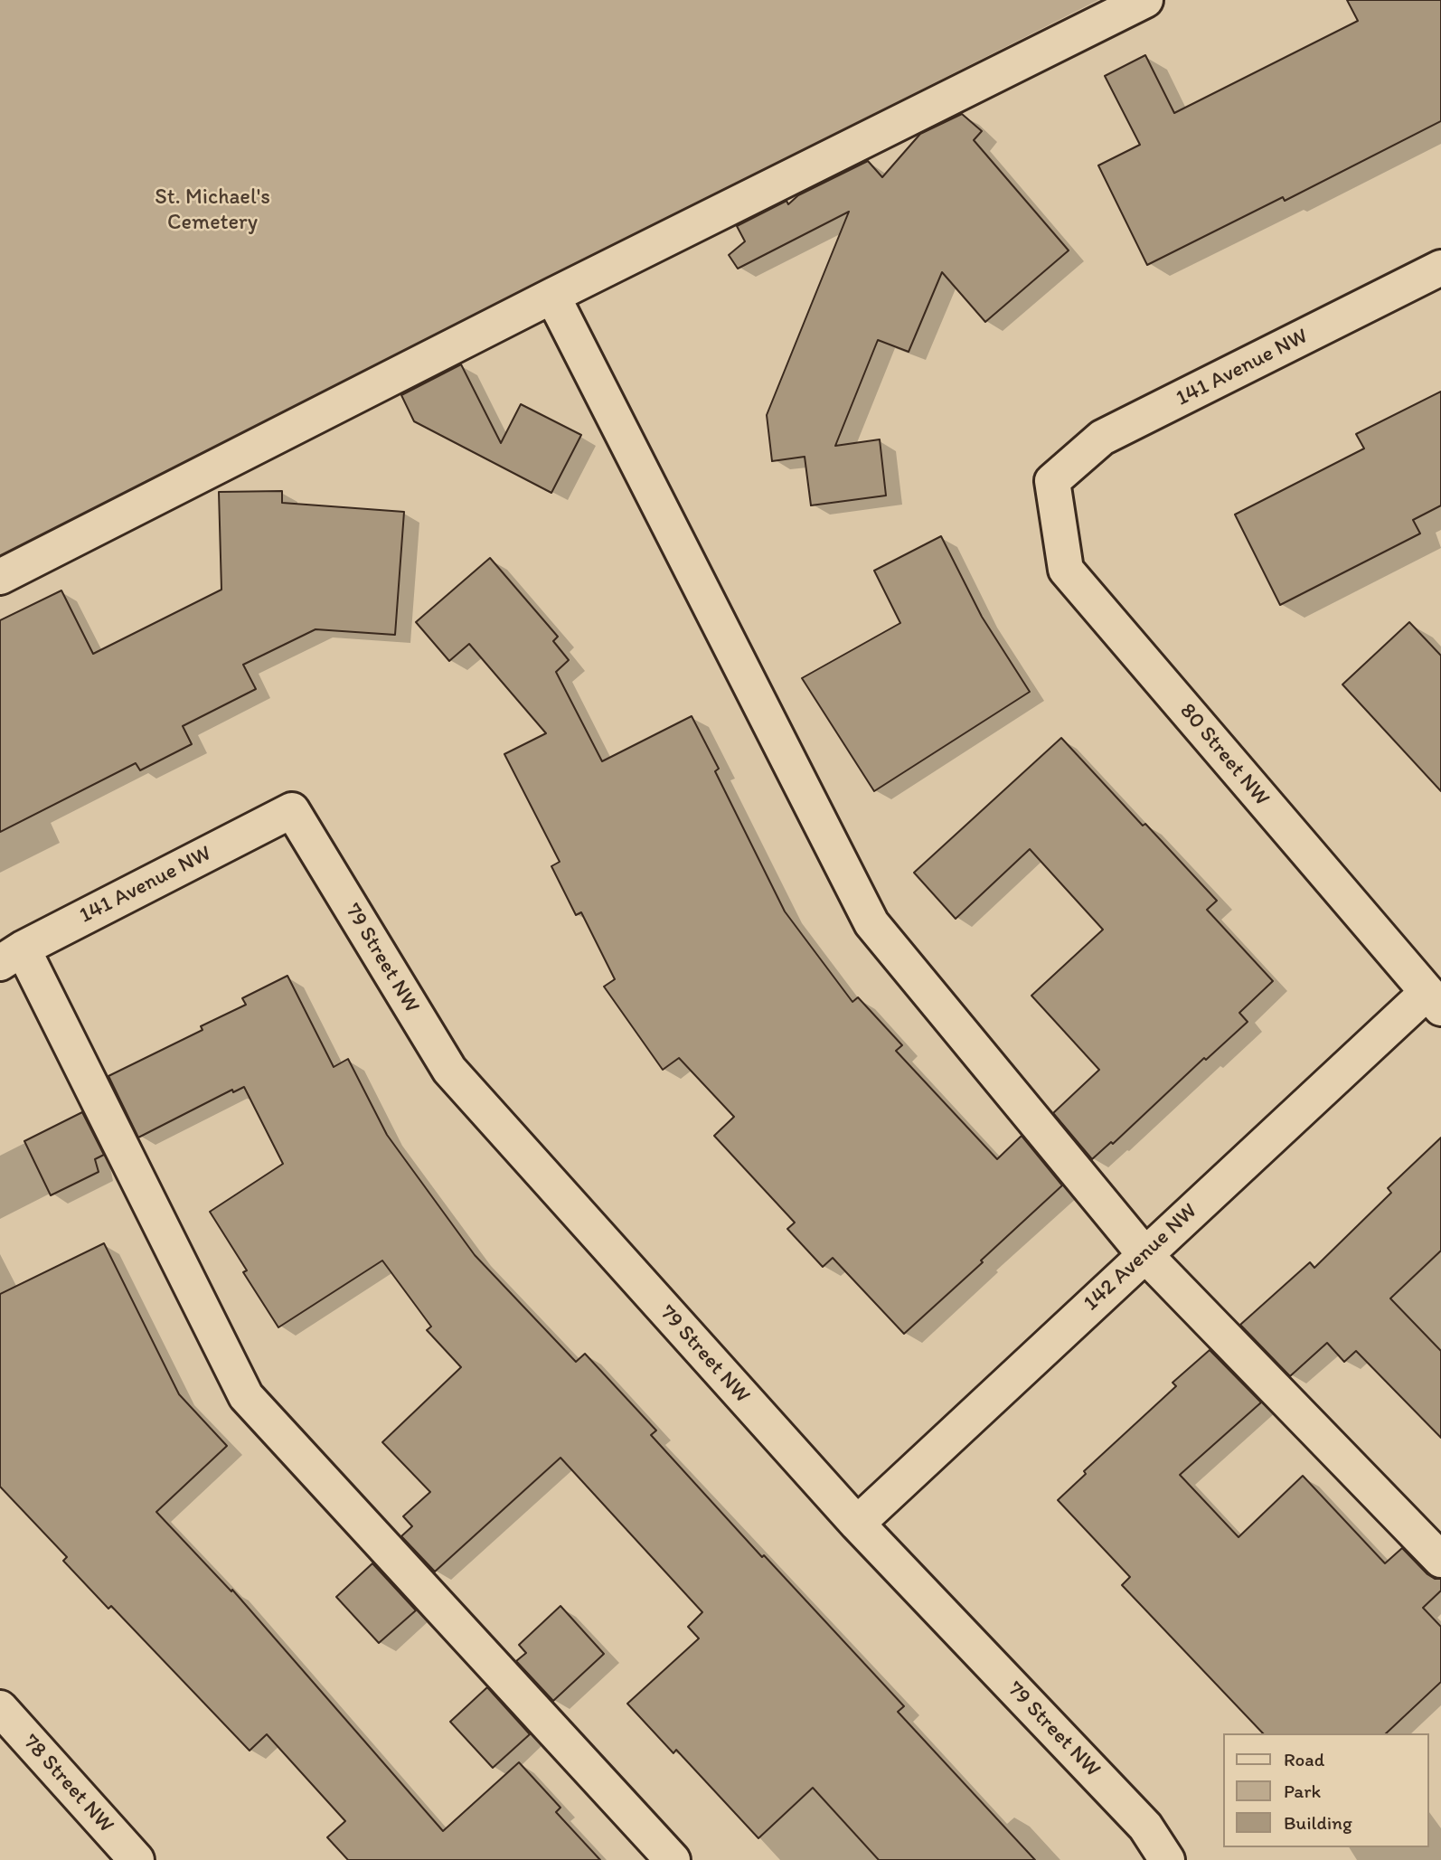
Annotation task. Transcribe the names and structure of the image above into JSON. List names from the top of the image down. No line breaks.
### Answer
{"streets":{"street":["141 Avenue NW","80 Street NW","79 Street NW","142 Avenue NW","78 Street NW"]},"crossings":[["141 Avenue NW","80 Street NW"],["141 Avenue NW","79 Street NW"],["80 Street NW","142 Avenue NW"],["79 Street NW","142 Avenue NW"]],"parks":["St. Michael's Cemetery"],"legend":["Road","Park","Building"]}
